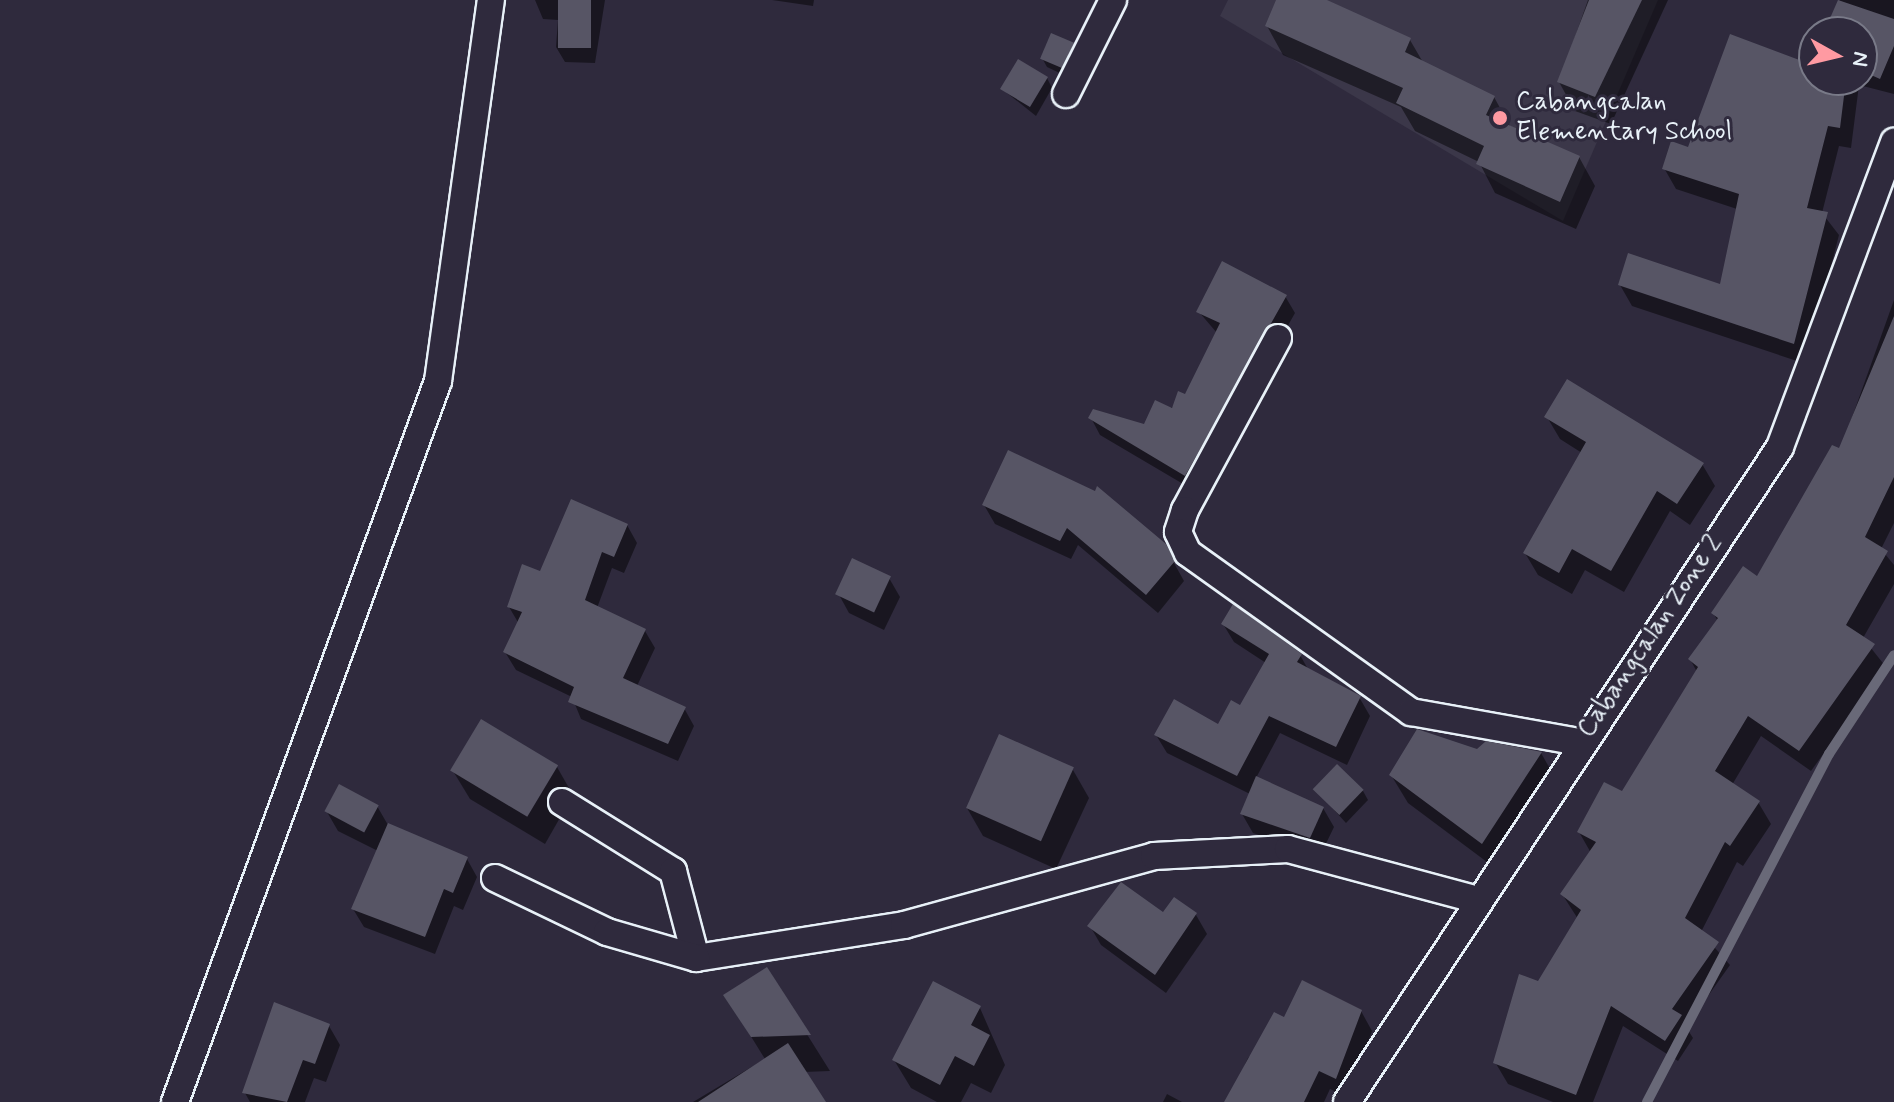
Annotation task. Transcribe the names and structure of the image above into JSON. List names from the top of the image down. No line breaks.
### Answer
{"streets":{"street":["Cabangcalan Zone 2"]},"places":["Cabangcalan Elementary School"],"north":"right"}
